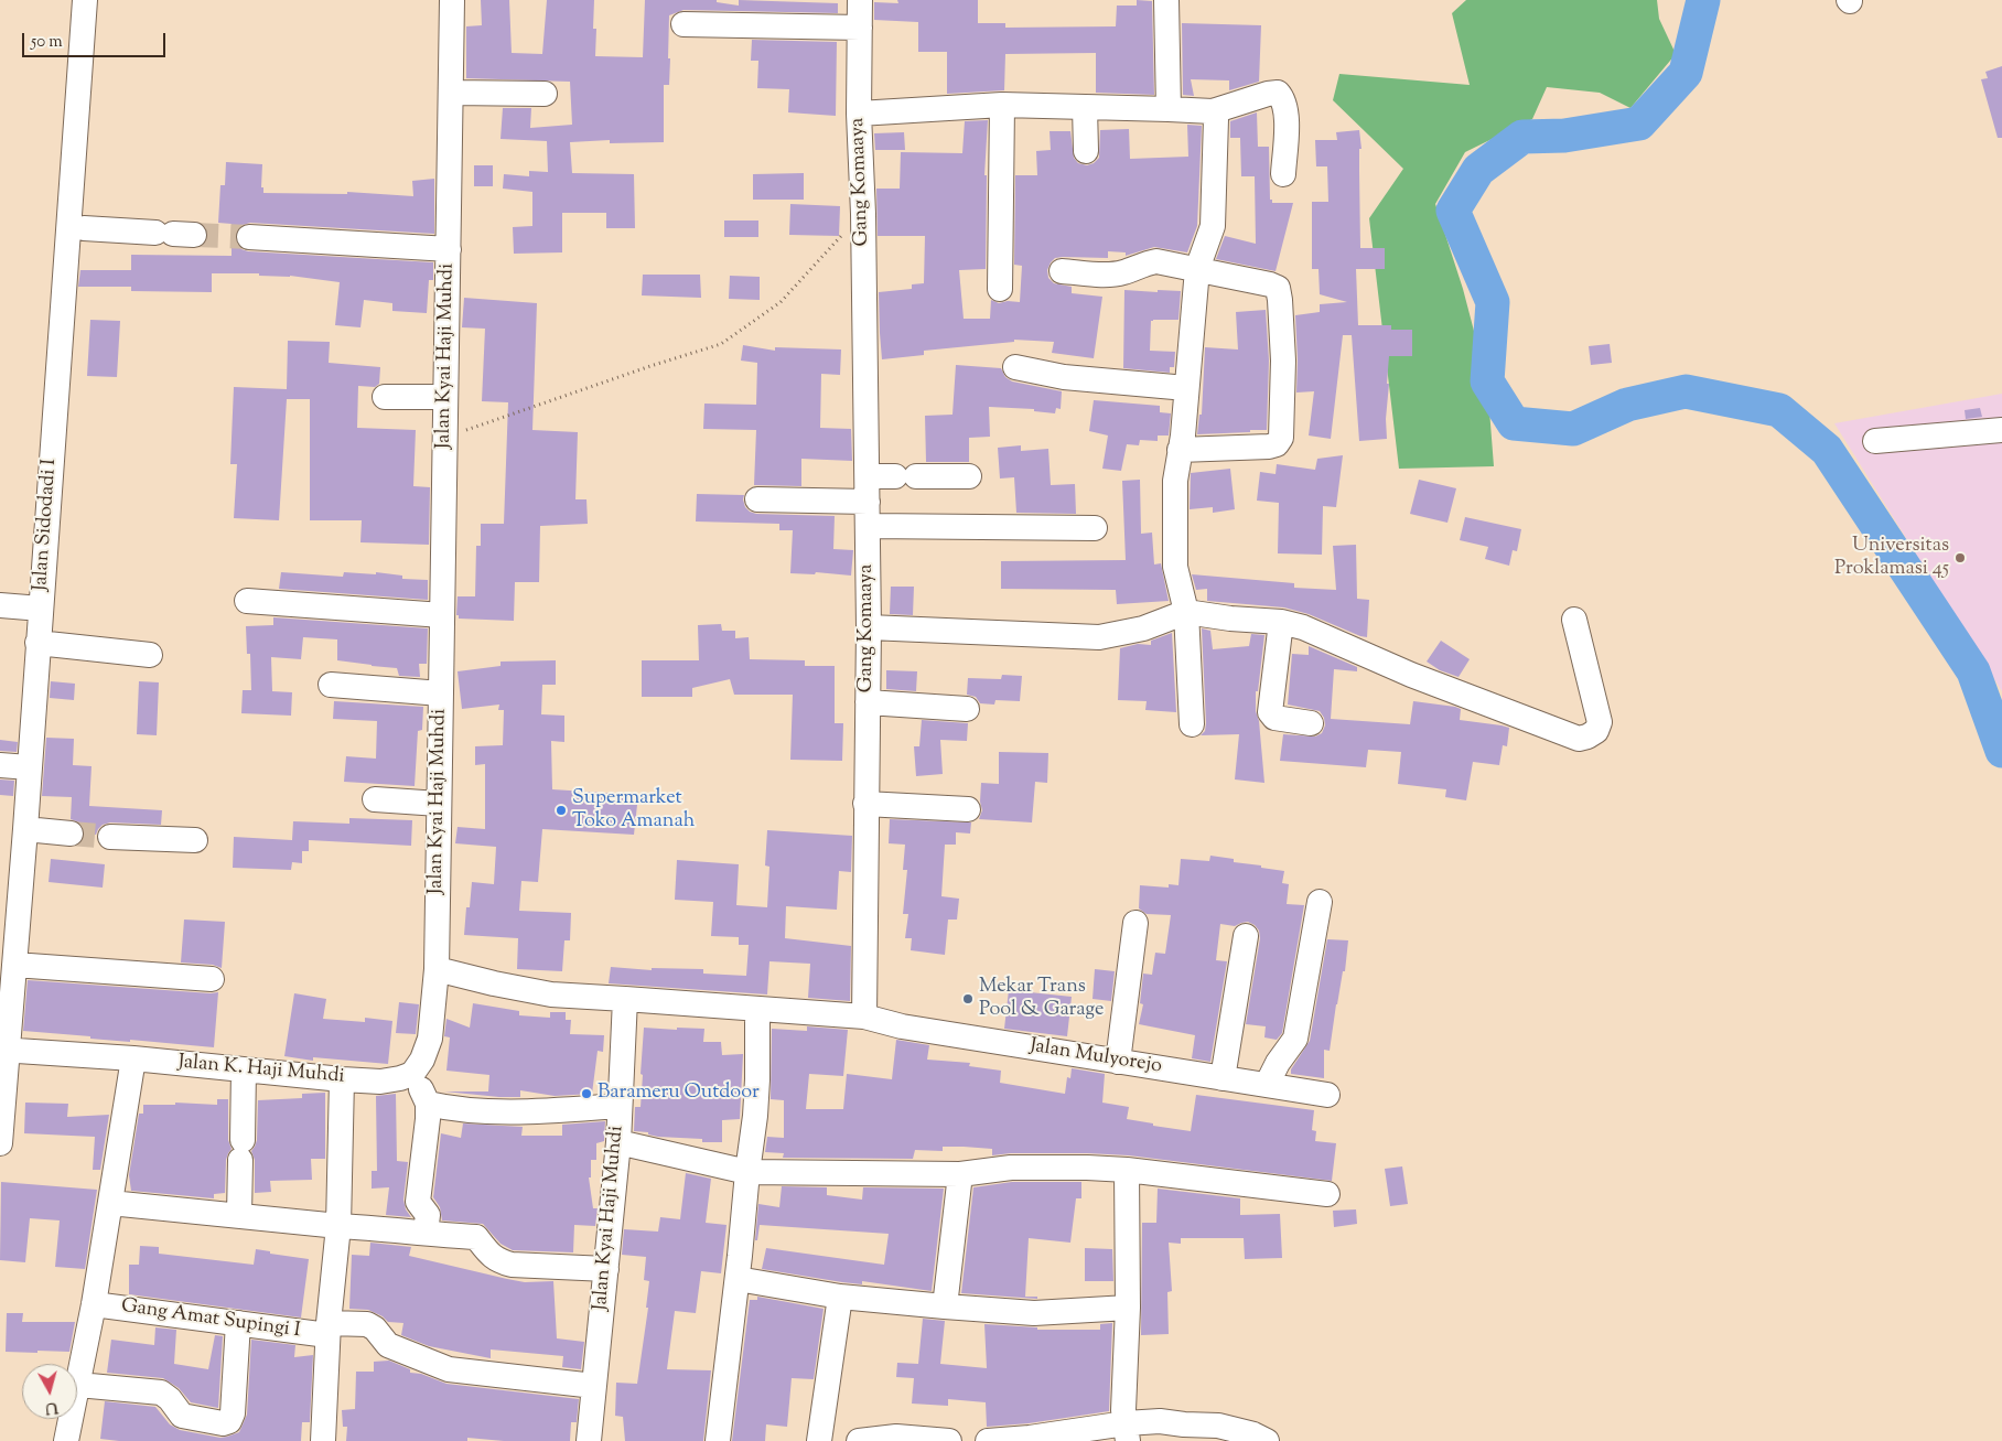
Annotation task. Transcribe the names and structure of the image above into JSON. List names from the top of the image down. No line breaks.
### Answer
{"streets":{"street":["Gang Komaaya","Jalan Kyai Haji Muhdi","Jalan Sidodadi I","Jalan Mulyorejo","Jalan K. Haji Muhdi","Gang Amat Supingi I"]},"crossings":[["Gang Komaaya","Jalan Mulyorejo"],["Jalan Kyai Haji Muhdi","Gang Amat Supingi I"],["Jalan Sidodadi I","Jalan K. Haji Muhdi"]],"places":["Universitas Proklamasi 45","Supermarket Toko Amanah","Mekar Trans Pool & Garage","Barameru Outdoor"],"scale_bar":"50 m","north":"bottom"}
